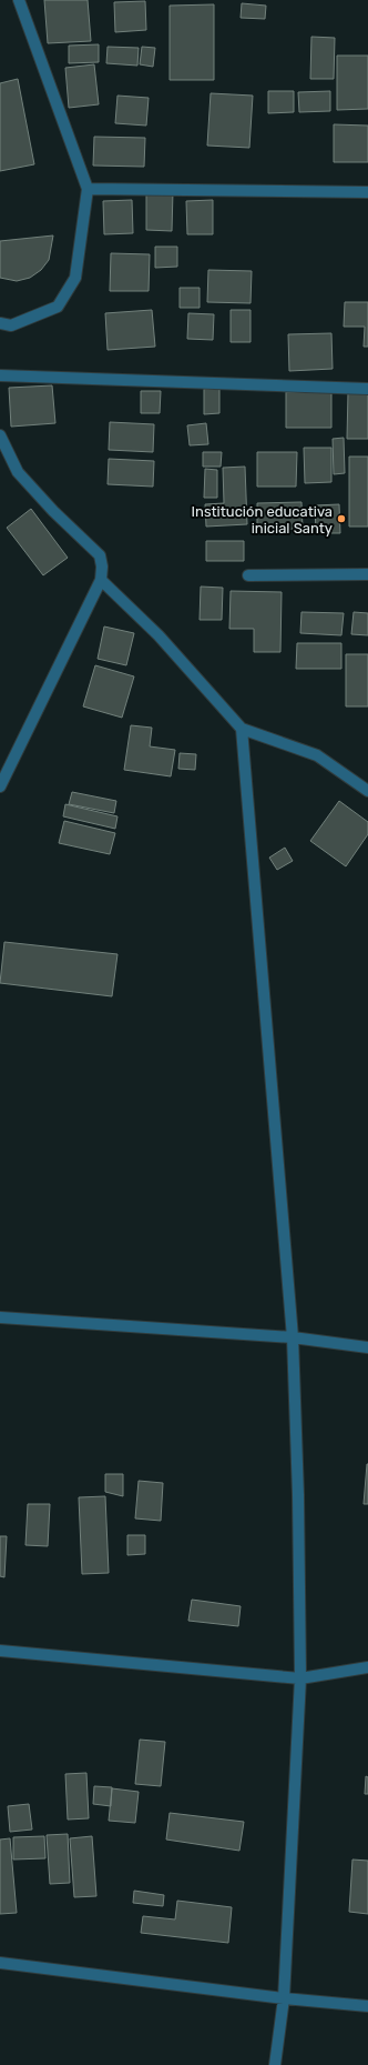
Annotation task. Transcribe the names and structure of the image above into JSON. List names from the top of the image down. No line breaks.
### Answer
{"places":["Institución educativa inicial Santy"]}
